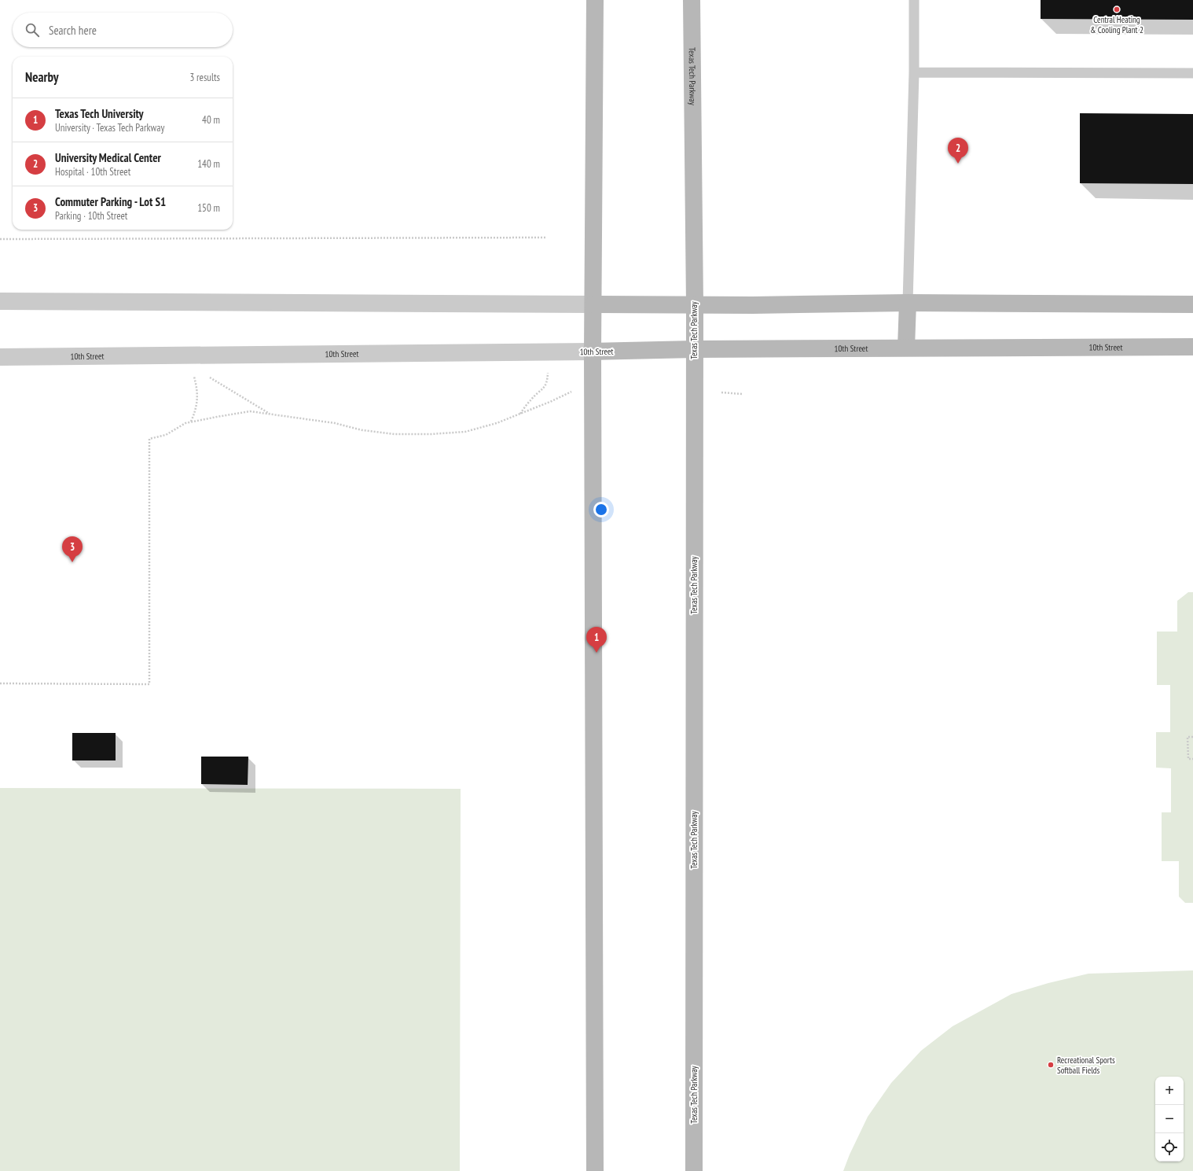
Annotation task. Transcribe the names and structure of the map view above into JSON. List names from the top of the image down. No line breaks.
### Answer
{"streets":{"main road":["Texas Tech Parkway","10th Street"]},"crossings":[["Texas Tech Parkway","10th Street"]],"places":["Central Heating & Cooling Plant 2","Recreational Sports Softball Fields"],"page":{"search":"Search here","heading":["Nearby","3 results"],"list":[{"mark":"1","name":"Texas Tech University","note":"University · Texas Tech Parkway","value":"40 m"},{"mark":"2","name":"University Medical Center","note":"Hospital · 10th Street","value":"140 m"},{"mark":"3","name":"Commuter Parking - Lot S1","note":"Parking · 10th Street","value":"150 m"}],"pins":["2","3","1"],"map_buttons":["+","−"]}}
